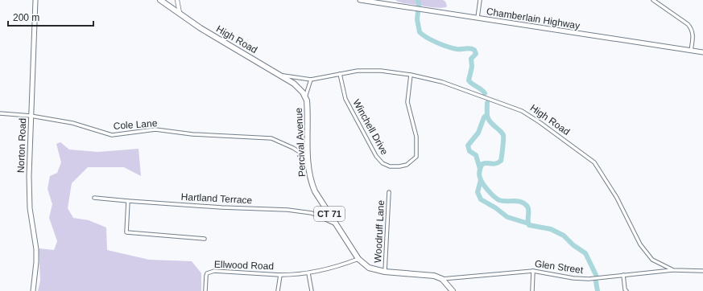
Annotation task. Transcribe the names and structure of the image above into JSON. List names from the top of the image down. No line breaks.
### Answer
{"streets":{"main road":["Chamberlain Highway","High Road","Percival Avenue","Norton Road","CT 71"],"street":["Cole Lane","Winchell Drive","Hartland Terrace","Woodruff Lane","Ellwood Road","Glen Street"]},"crossings":[["High Road","Winchell Drive"],["High Road","Percival Avenue"],["High Road","Glen Street"],["Cole Lane","Percival Avenue"],["Cole Lane","Norton Road"],["Percival Avenue","Hartland Terrace"],["Percival Avenue","Woodruff Lane"],["Percival Avenue","Ellwood Road"],["Percival Avenue","Glen Street"]],"scale_bar":"200 m"}
